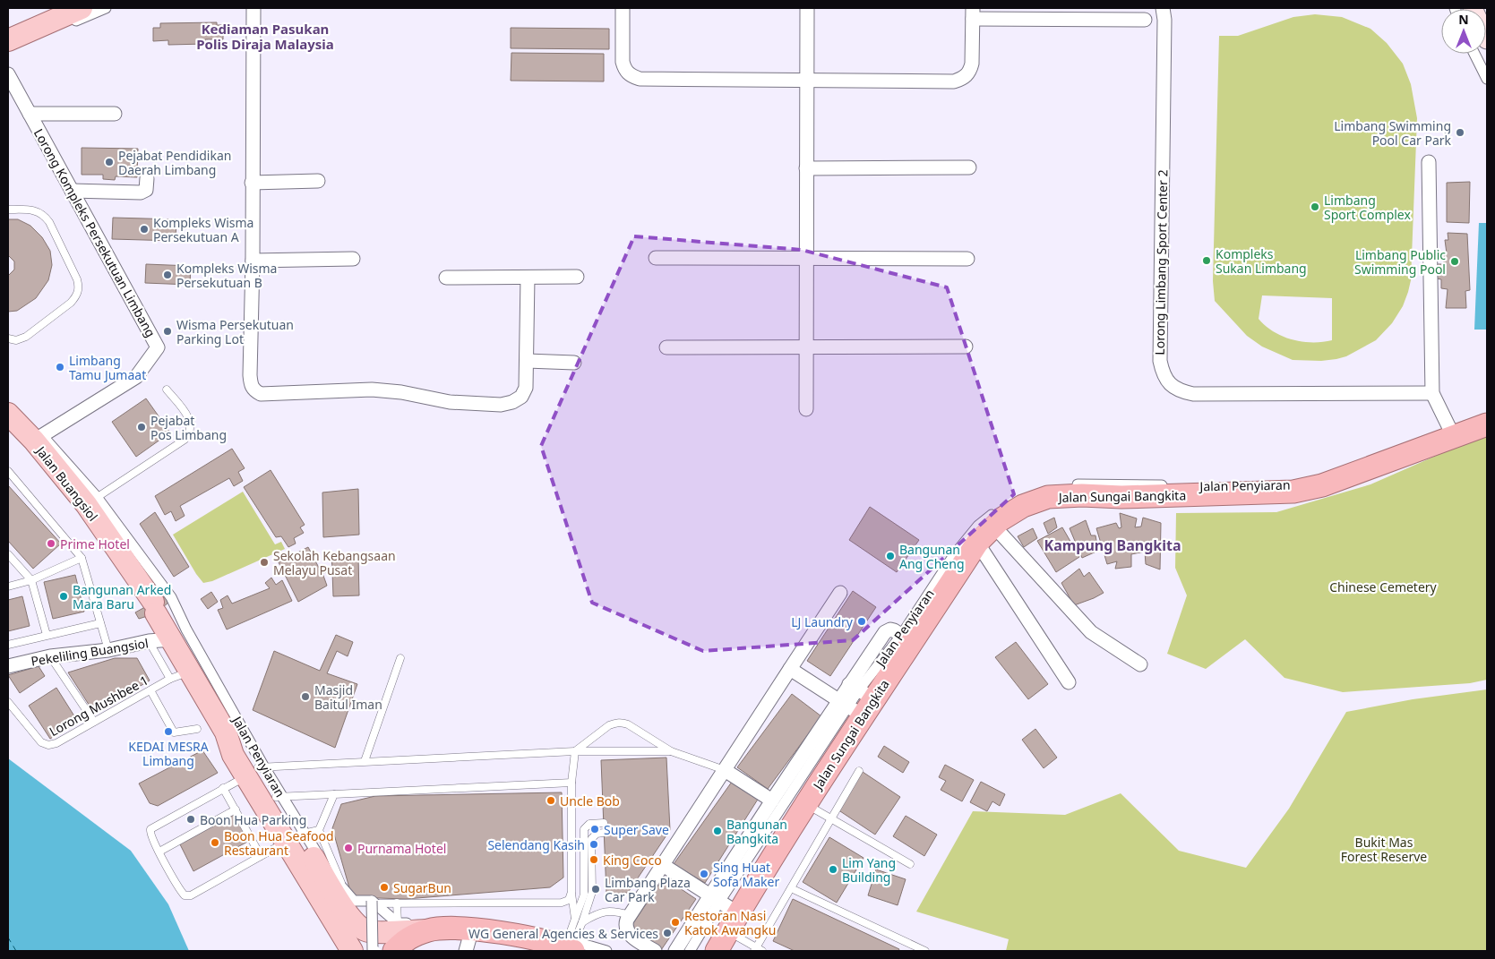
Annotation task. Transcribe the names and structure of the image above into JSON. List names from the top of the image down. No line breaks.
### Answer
{"streets":{"highway":["Jalan Sungai Bangkita"],"main road":["Jalan Buangsiol"],"street":["Lorong Kompleks Persekutuan Limbang","Lorong Limbang Sport Center 2","Jalan Penyiaran","Pekeliling Buangsiol"],"lane":["Lorong Mushbee 1"]},"crossings":[["Lorong Kompleks Persekutuan Limbang","Jalan Buangsiol"],["Jalan Buangsiol","Jalan Penyiaran"],["Jalan Buangsiol","Pekeliling Buangsiol"],["Jalan Buangsiol","Lorong Mushbee 1"],["Jalan Penyiaran","Jalan Sungai Bangkita"]],"districts":["Kediaman Pasukan Polis Diraja Malaysia","Kampung Bangkita"],"parks":["Chinese Cemetery","Bukit Mas Forest Reserve"],"places":["Limbang Swimming Pool Car Park","Pejabat Pendidikan Daerah Limbang","Limbang Sport Complex","Kompleks Wisma Persekutuan A","Kompleks Sukan Limbang","Limbang Public Swimming Pool","Kompleks Wisma Persekutuan B","Wisma Persekutuan Parking Lot","Limbang Tamu Jumaat","Pejabat Pos Limbang","Prime Hotel","Bangunan Ang Cheng","Sekolah Kebangsaan Melayu Pusat","Bangunan Arked Mara Baru","LJ Laundry","Masjid Baitul Iman","KEDAI MESRA Limbang","Uncle Bob","Boon Hua Parking","Super Save","Bangunan Bangkita","Boon Hua Seafood Restaurant","Selendang Kasih","Purnama Hotel","King Coco","Lim Yang Building","Sing Huat Sofa Maker","SugarBun","Limbang Plaza Car Park","Restoran Nasi Katok Awangku","WG General Agencies & Services"],"north":"top"}
